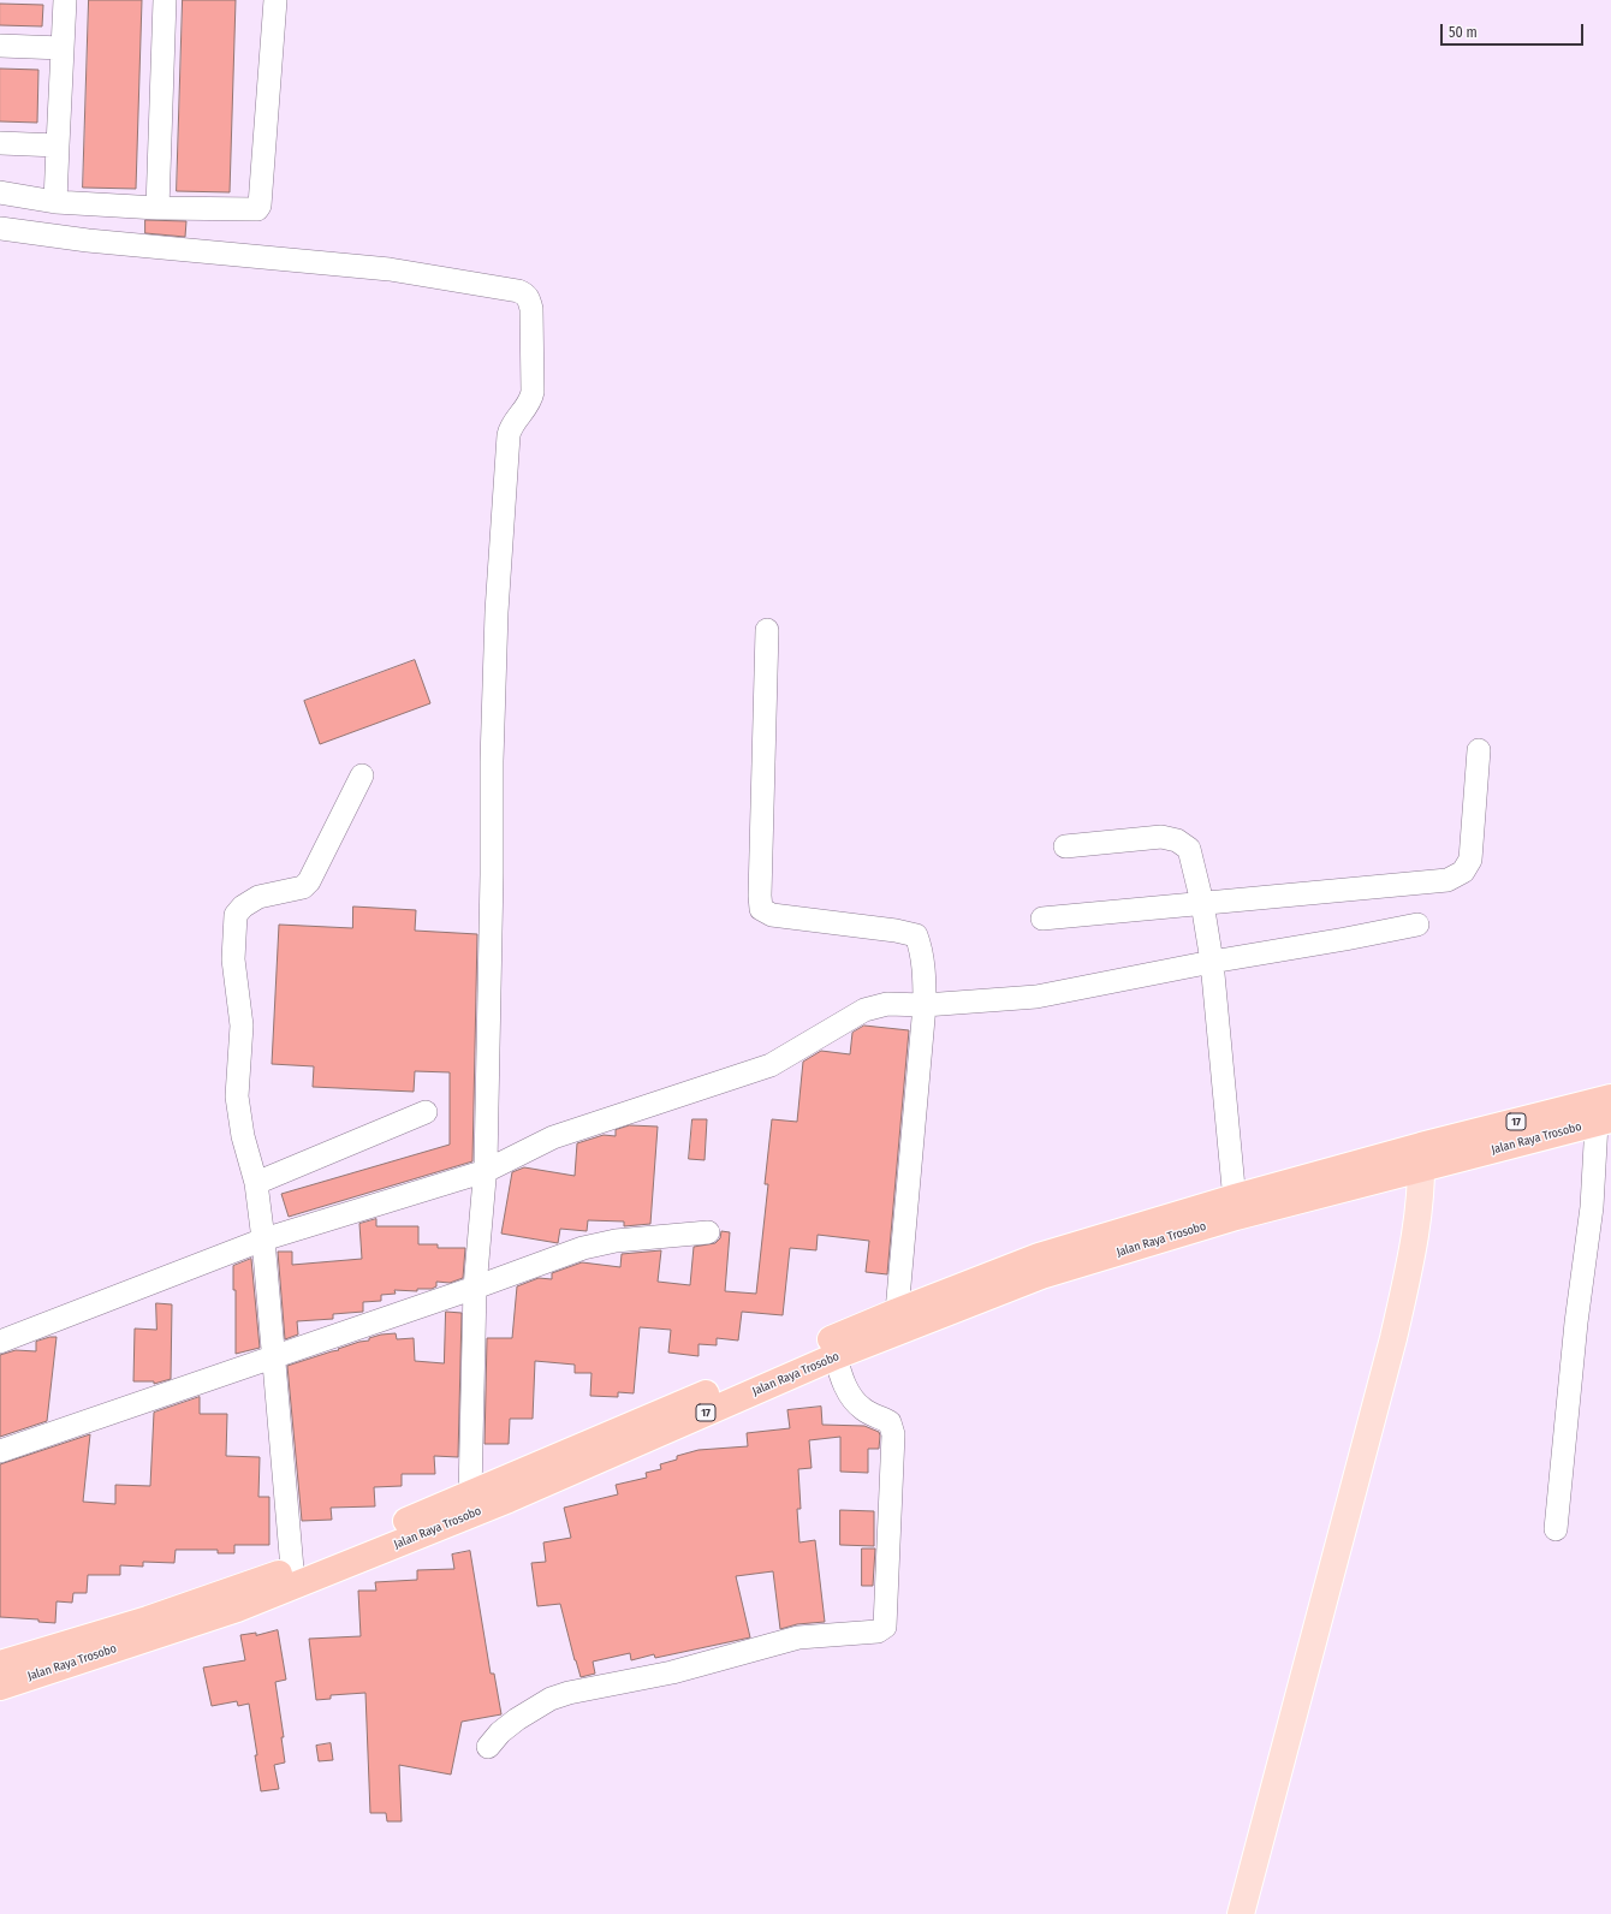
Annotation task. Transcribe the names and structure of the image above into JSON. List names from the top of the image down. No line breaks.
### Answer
{"streets":{"highway":["17","Jalan Raya Trosobo"]},"scale_bar":"50 m"}
